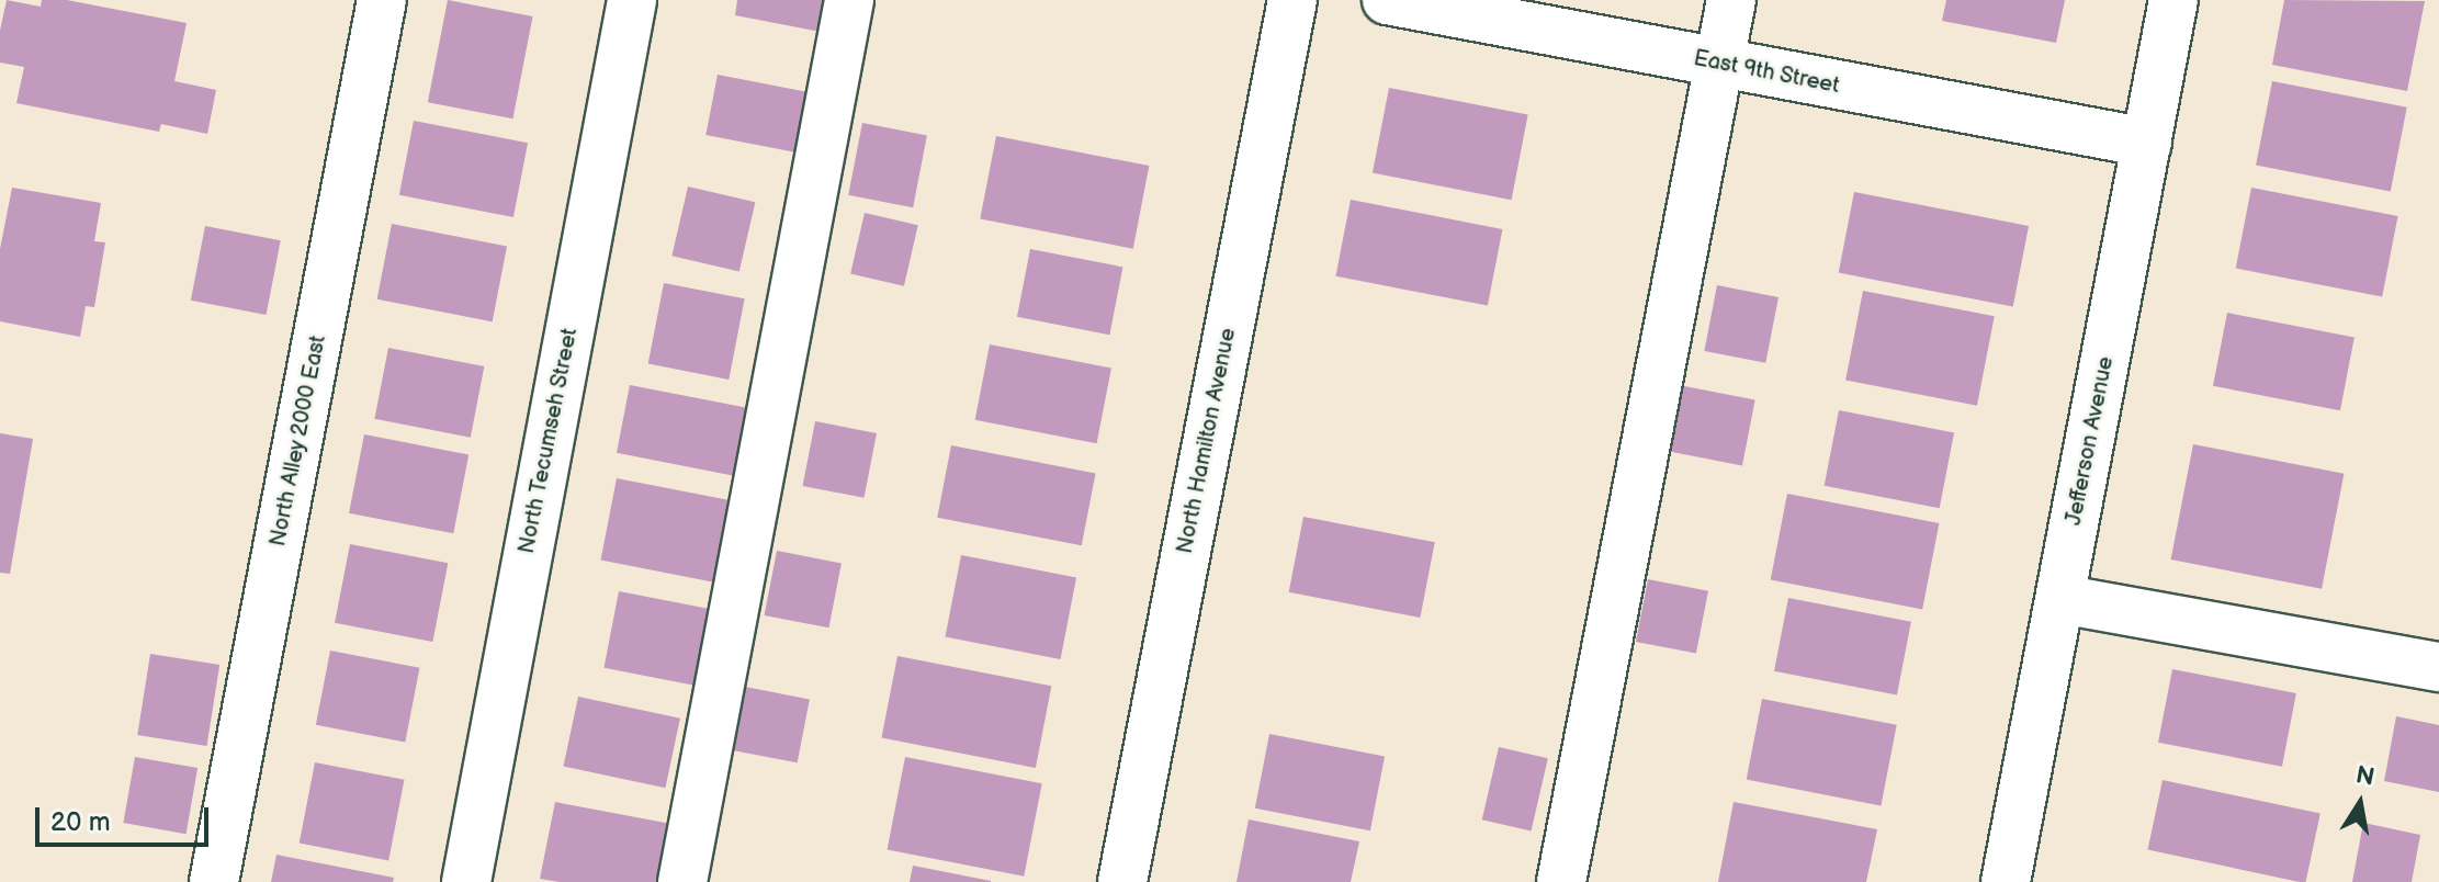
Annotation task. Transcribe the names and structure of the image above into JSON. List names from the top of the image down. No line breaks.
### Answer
{"streets":{"street":["East 9th Street","North Alley 2000 East","North Tecumseh Street","North Hamilton Avenue","Jefferson Avenue"]},"crossings":[["East 9th Street","Jefferson Avenue"]],"scale_bar":"20 m","north":"top"}
